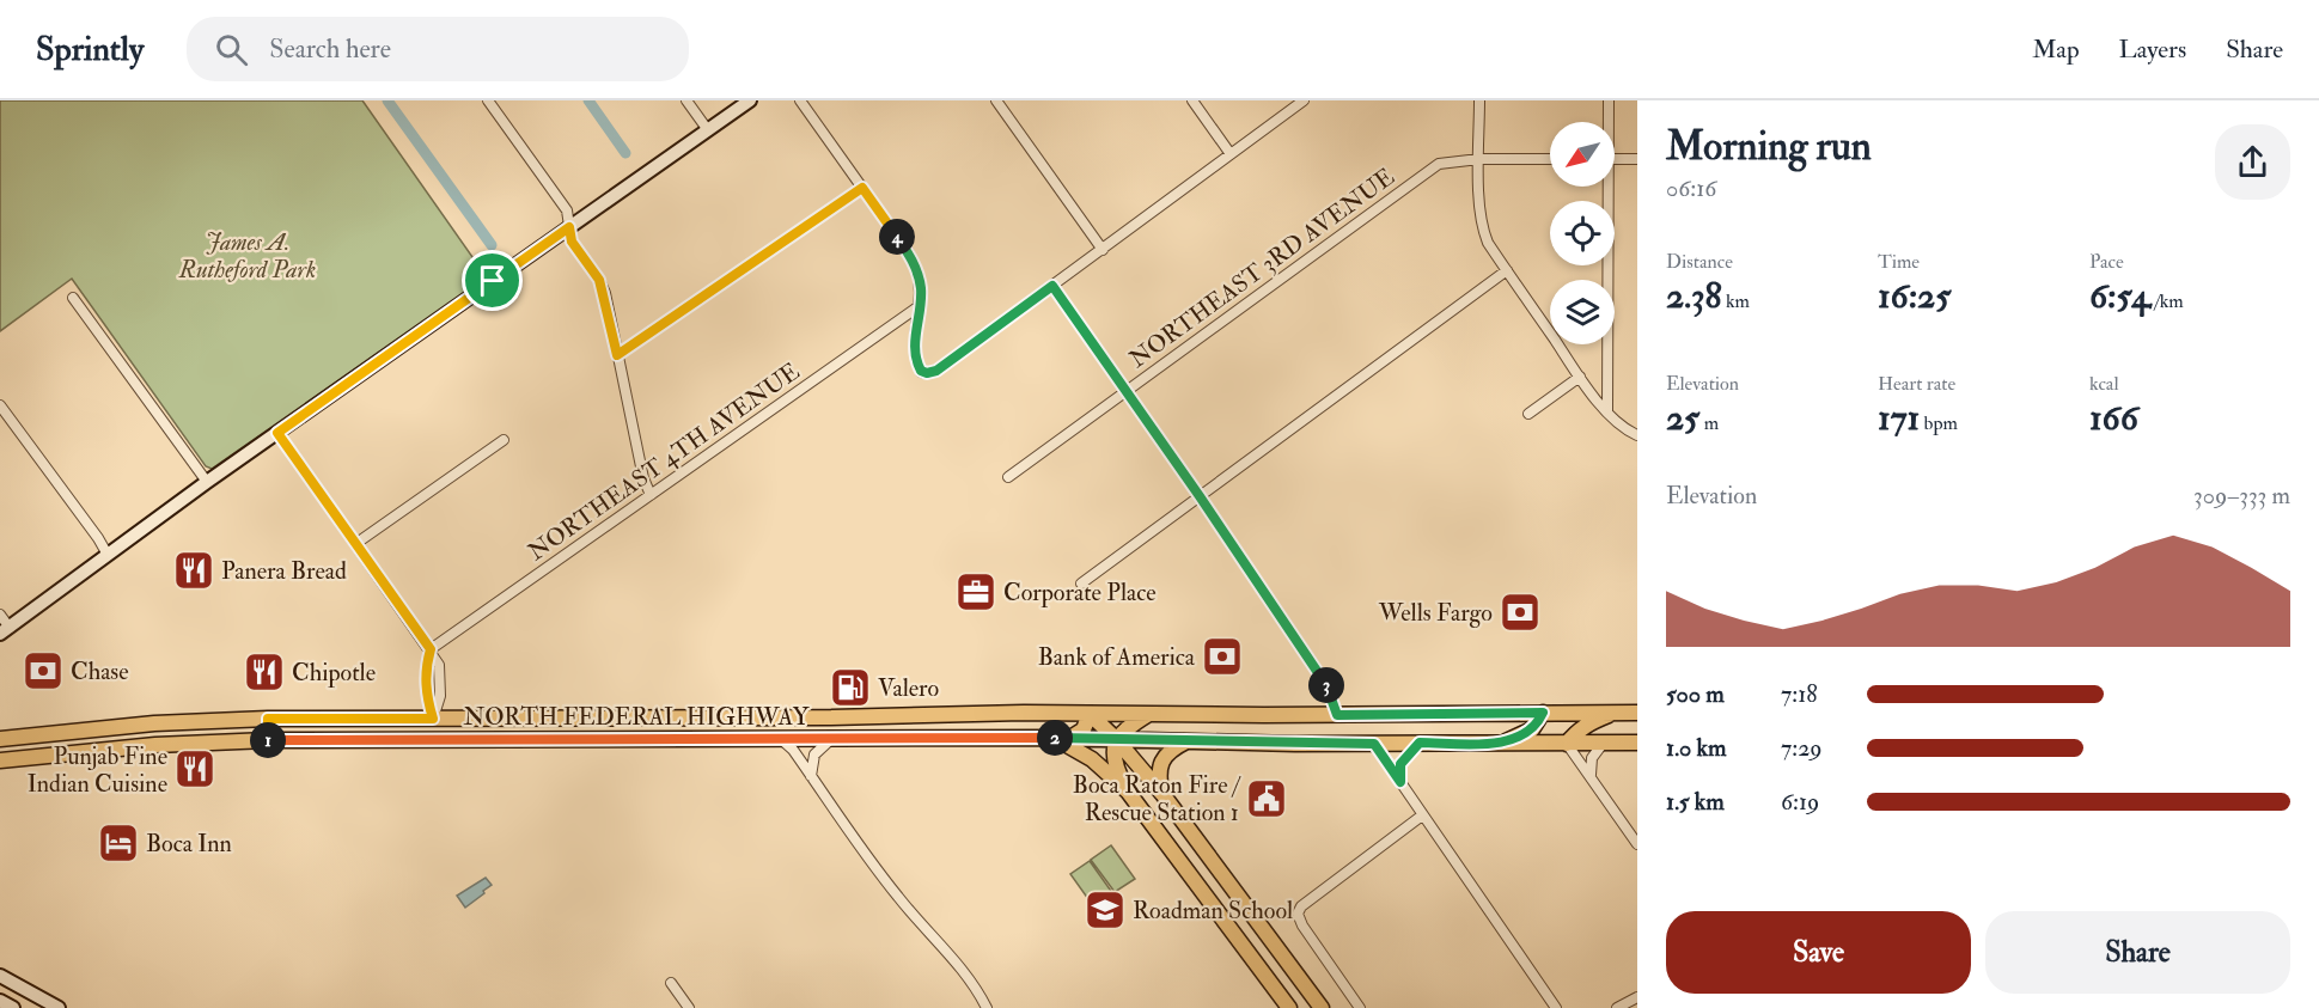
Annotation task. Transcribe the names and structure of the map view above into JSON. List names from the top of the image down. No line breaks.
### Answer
{"streets":{"main road":["NORTH FEDERAL HIGHWAY"],"street":["NORTHEAST 3RD AVENUE","NORTHEAST 4TH AVENUE"]},"parks":["James A. Rutheford Park"],"places":{"restaurant":["Panera Bread","Chipotle","Punjab Fine Indian Cuisine"],"office":["Corporate Place"],"bank":["Wells Fargo","Bank of America","Chase"],"fuel station":["Valero"],"public building":["Boca Raton Fire / Rescue Station 1"],"hotel":["Boca Inn"],"school or university":["Roadman School"]},"north":"bottom left","page":{"header":"Sprintly","search":"Search here","nav":["Map","Layers","Share"],"heading":["Morning run","06:16"],"pins":["4","3","2","1"],"stats":[["Distance","2.38 km"],["Time","16:25"],["Pace","6:54 /km"],["Elevation","25 m"],["Heart rate","171 bpm"],["kcal","166"]],"chart":["Elevation","309–333 m"],"list":[{"name":"500 m","note":"7:18"},{"name":"1.0 km","note":"7:29"},{"name":"1.5 km","note":"6:19"}],"buttons":["Save","Share"]}}
